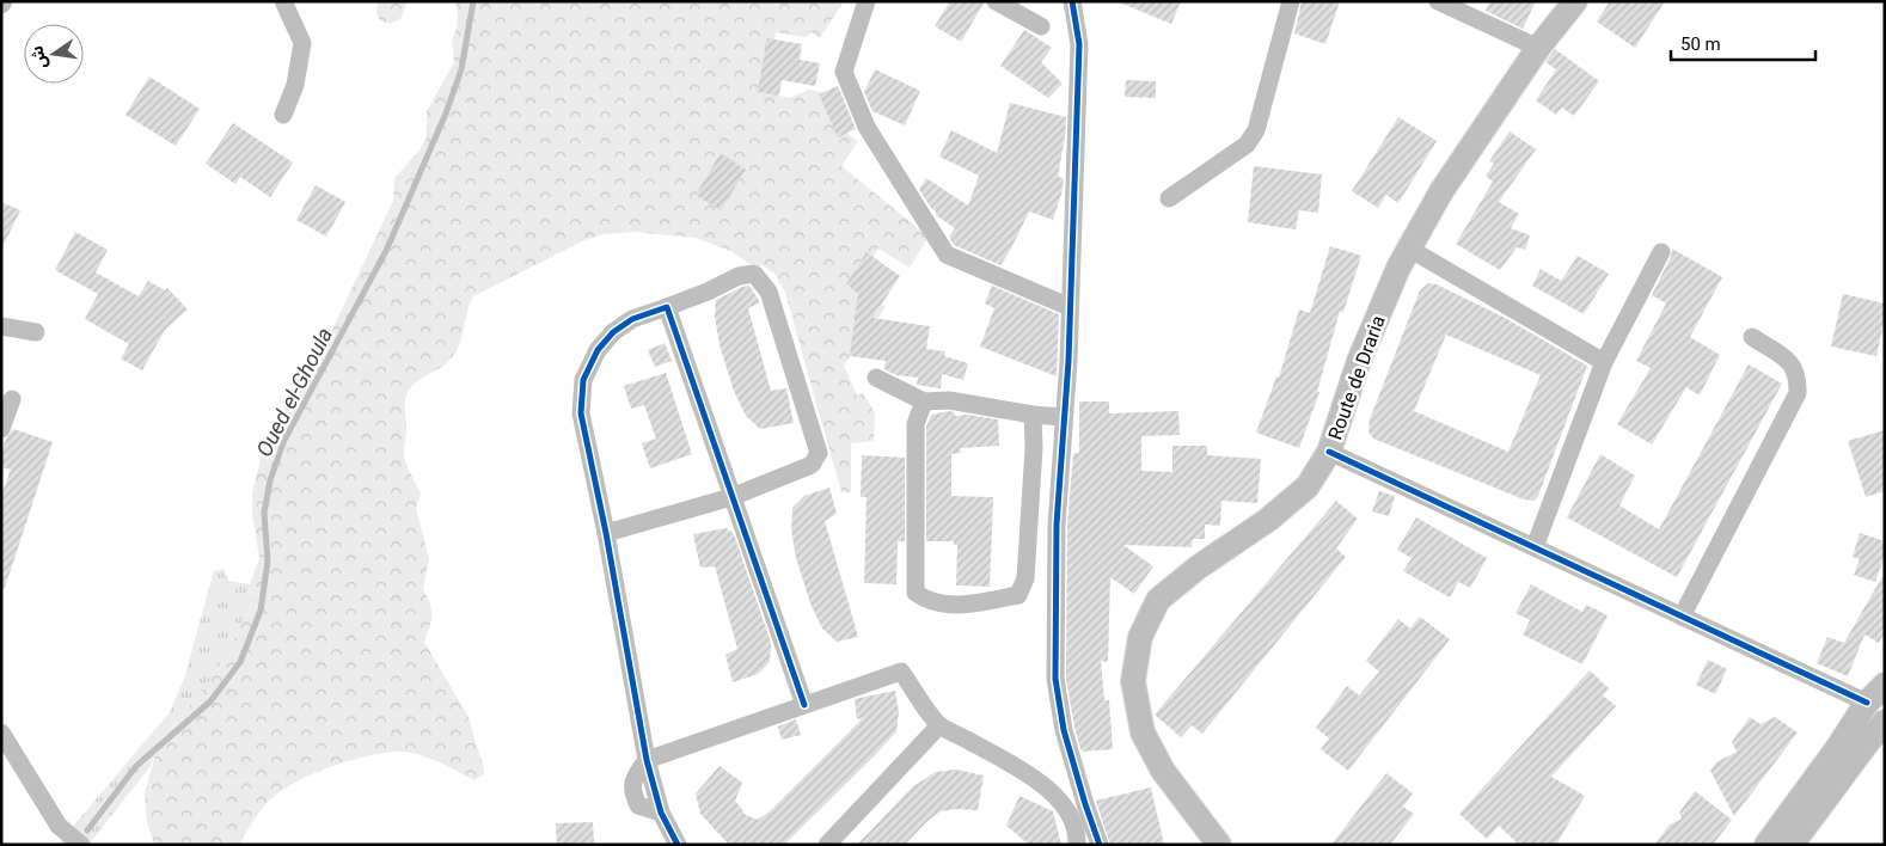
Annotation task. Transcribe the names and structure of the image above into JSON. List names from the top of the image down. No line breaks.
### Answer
{"streets":{"main road":["Route de Draria"]},"water":["Oued el-Ghoula"],"scale_bar":"50 m","north":"left"}
